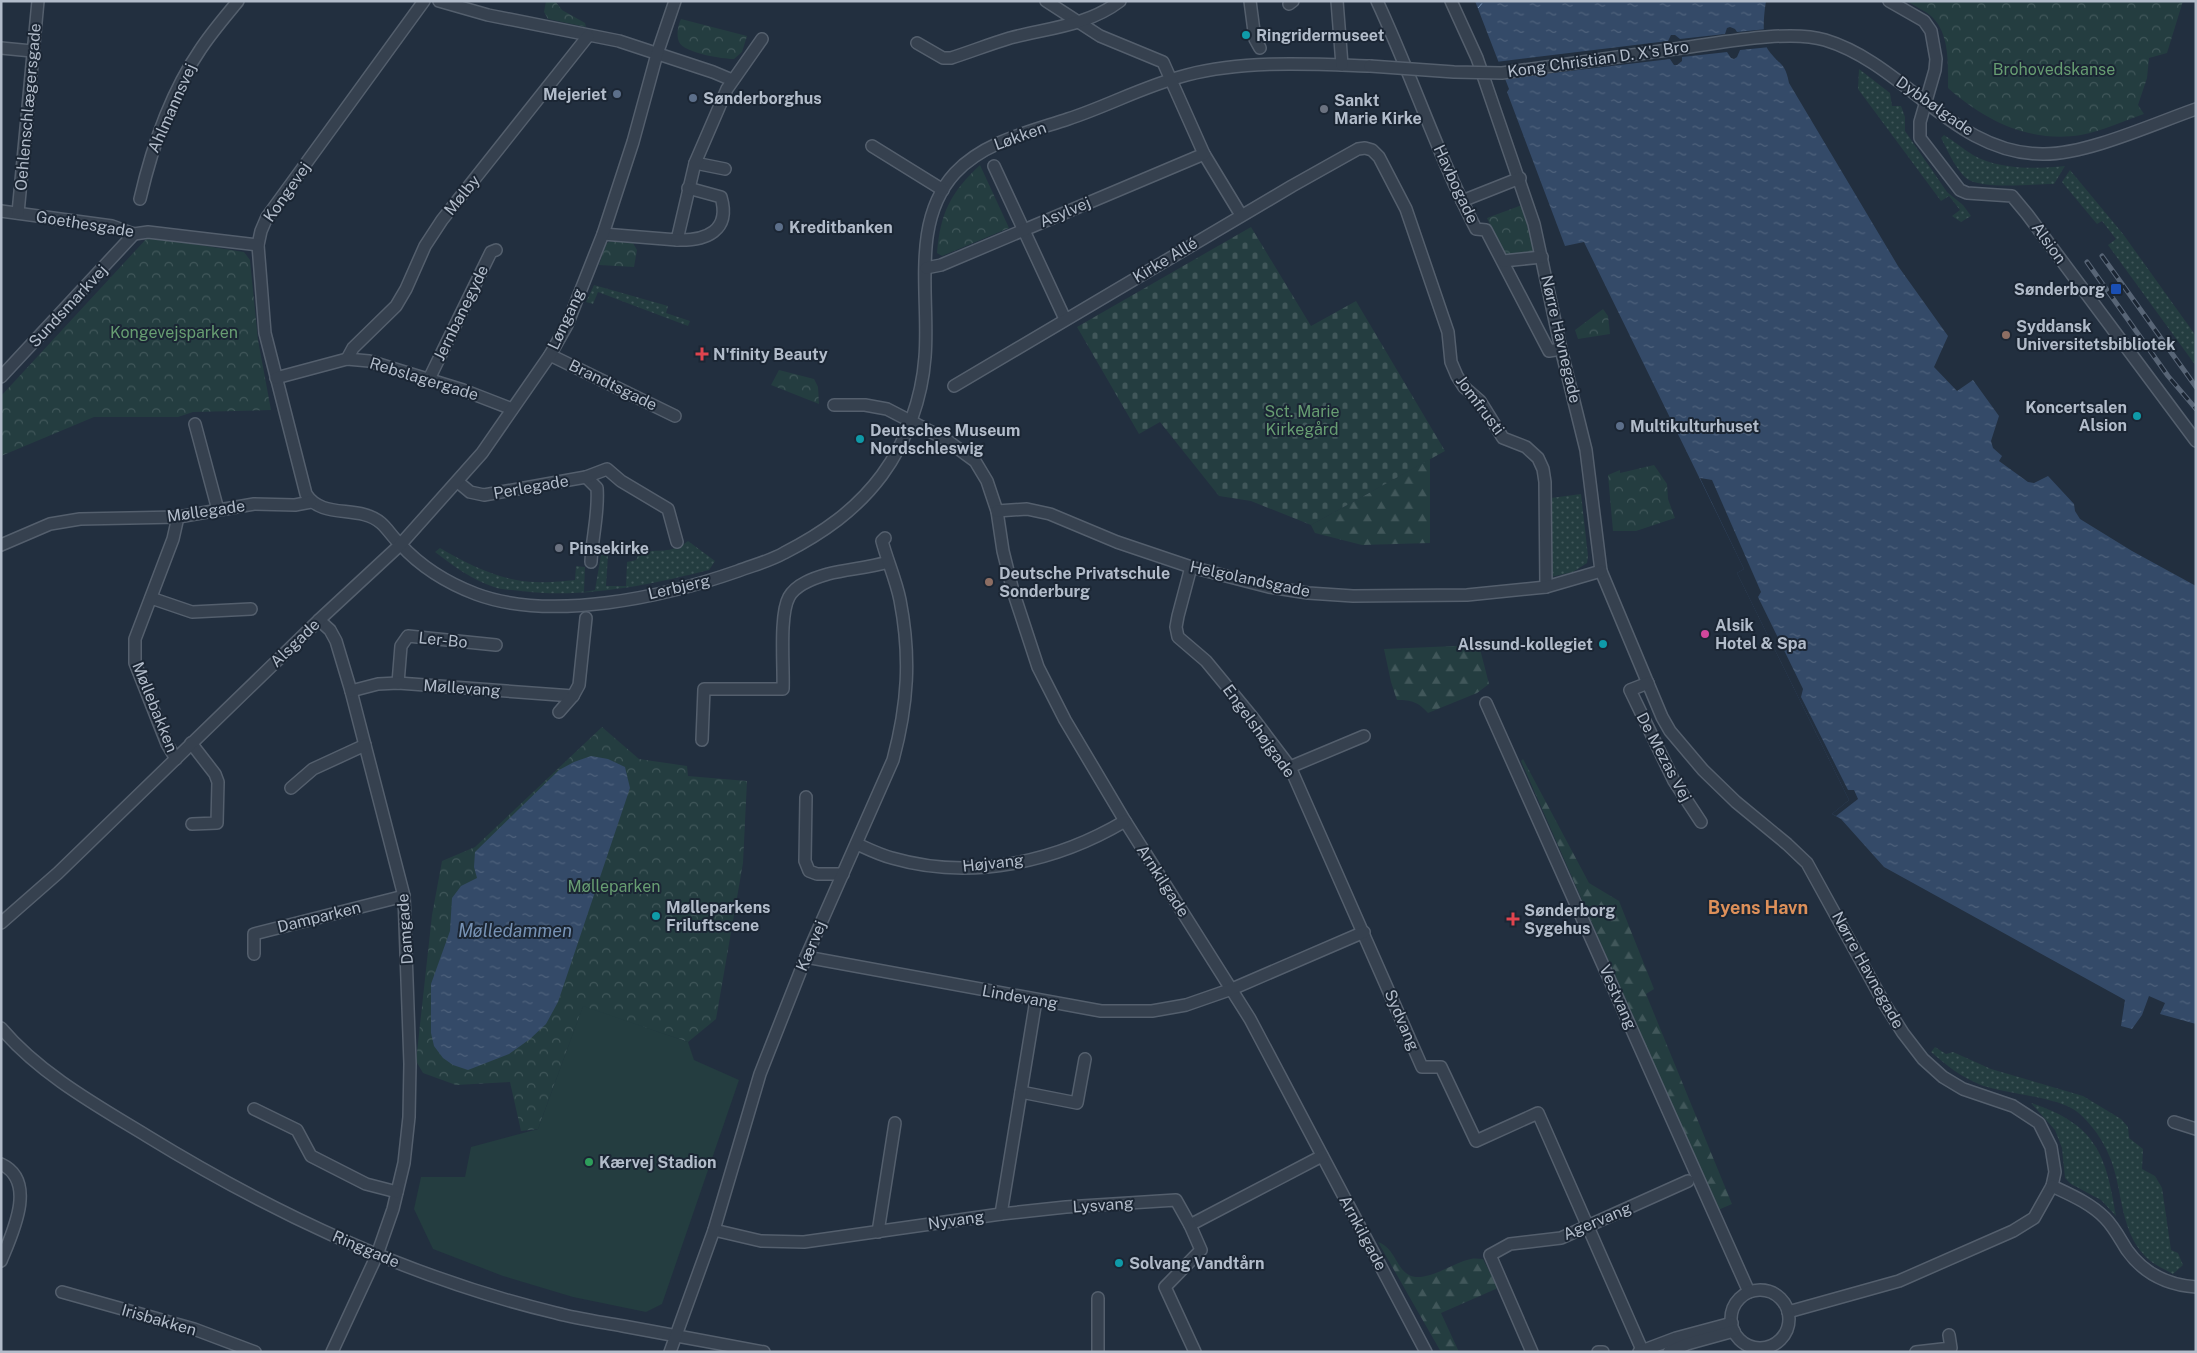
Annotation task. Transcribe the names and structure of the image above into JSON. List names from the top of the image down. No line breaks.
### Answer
{"streets":{"street":["Kong Christian D. X's Bro","Dybbølgade","Oehlenschlægersgade","Ahlmannsvej","Løkken","Havbogade","Kongevej","Mølby","Asylvej","Goethesgade","Alsion","Kirke Allé","Sundsmarkvej","Jernbanegyde","Løngang","Nørre Havnegade","Rebslagergade","Brandtsgade","Jomfrusti","Perlegade","Møllegade","Helgolandsgade","Lerbjerg","Ler-Bo","Alsgade","Møllevang","Møllebakken","Engelshøjgade","De Mezas Vej","Højvang","Arnkilgade","Damparken","Damgade","Kærvej","Lindevang","Vestvang","Sydvang","Lysvang","Nyvang","Agervang","Ringgade","Irisbakken"]},"crossings":[["Kong Christian D. X's Bro","Dybbølgade"],["Kong Christian D. X's Bro","Løkken"],["Dybbølgade","Alsion"],["Oehlenschlægersgade","Goethesgade"],["Løkken","Asylvej"],["Løkken","Lerbjerg"],["Løkken","Arnkilgade"],["Havbogade","Nørre Havnegade"],["Kongevej","Goethesgade"],["Kongevej","Rebslagergade"],["Kongevej","Møllegade"],["Mølby","Rebslagergade"],["Goethesgade","Sundsmarkvej"],["Kirke Allé","Jomfrusti"],["Jernbanegyde","Rebslagergade"],["Løngang","Rebslagergade"],["Løngang","Brandtsgade"],["Løngang","Perlegade"],["Løngang","Møllegade"],["Løngang","Lerbjerg"],["Løngang","Alsgade"],["Nørre Havnegade","Helgolandsgade"],["Nørre Havnegade","De Mezas Vej"],["Nørre Havnegade","Vestvang"],["Jomfrusti","Helgolandsgade"],["Møllegade","Lerbjerg"],["Møllegade","Alsgade"],["Møllegade","Møllebakken"],["Helgolandsgade","Engelshøjgade"],["Helgolandsgade","Arnkilgade"],["Lerbjerg","Alsgade"],["Lerbjerg","Arnkilgade"],["Ler-Bo","Møllevang"],["Alsgade","Møllebakken"],["Alsgade","Damgade"],["Møllevang","Damgade"],["Engelshøjgade","Sydvang"],["Højvang","Arnkilgade"],["Højvang","Kærvej"],["Arnkilgade","Lindevang"],["Damparken","Damgade"],["Damgade","Ringgade"],["Kærvej","Lindevang"],["Kærvej","Nyvang"],["Kærvej","Ringgade"],["Lindevang","Nyvang"],["Sydvang","Agervang"],["Lysvang","Nyvang"]],"districts":["Byens Havn"],"water":["Mølledammen"],"parks":["Brohovedskanse","Kongevejsparken","Sct. Marie Kirkegård","Mølleparken"],"places":{"other":["Ringridermuseet","Mejeriet","Sønderborghus","Sankt Marie Kirke","Kreditbanken","Syddansk Universitetsbibliotek","Koncertsalen Alsion","Multikulturhuset","Deutsches Museum Nordschleswig","Pinsekirke","Deutsche Privatschule Sonderburg","Alsik Hotel & Spa","Alssund-kollegiet","Mølleparkens Friluftscene","Kærvej Stadion","Solvang Vandtårn"],"transit":["Sønderborg"],"health":["N'finity Beauty","Sønderborg Sygehus"]}}
